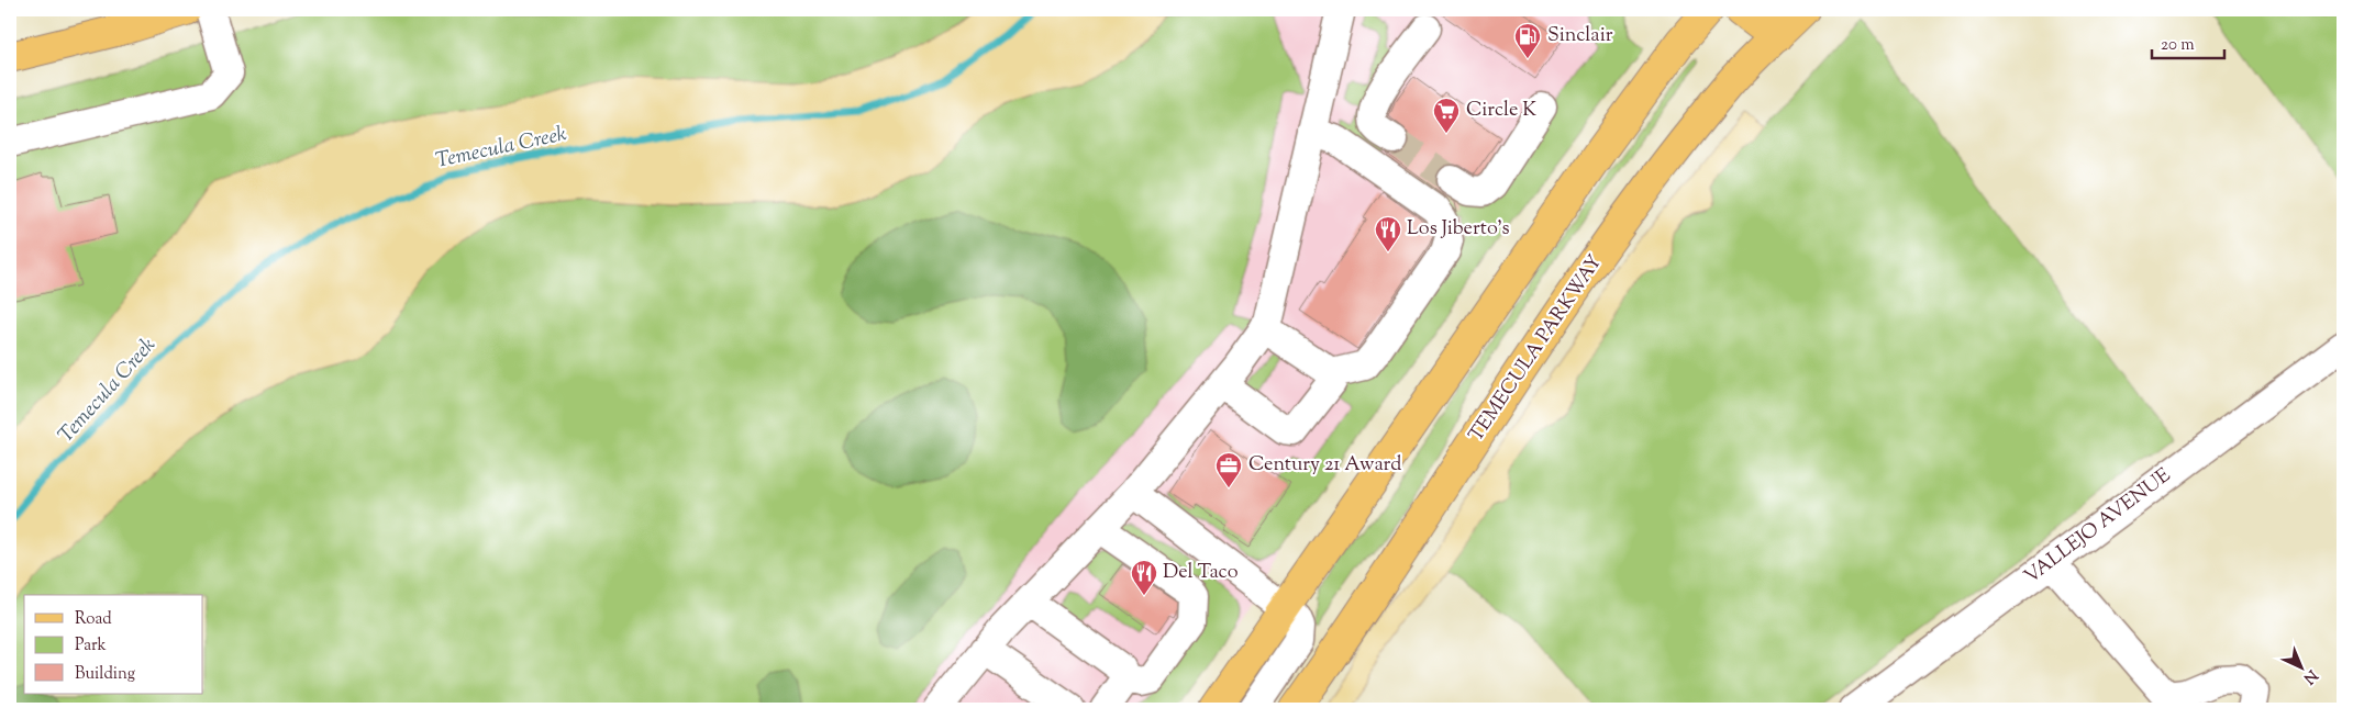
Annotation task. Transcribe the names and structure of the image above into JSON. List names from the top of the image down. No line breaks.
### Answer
{"streets":{"main road":["TEMECULA PARKWAY"],"street":["VALLEJO AVENUE"]},"water":["Temecula Creek"],"places":{"fuel station":["Sinclair"],"supermarket":["Circle K"],"restaurant":["Los Jiberto's","Del Taco"],"office":["Century 21 Award"]},"legend":["Road","Park","Building"],"scale_bar":"20 m","north":"bottom right"}
